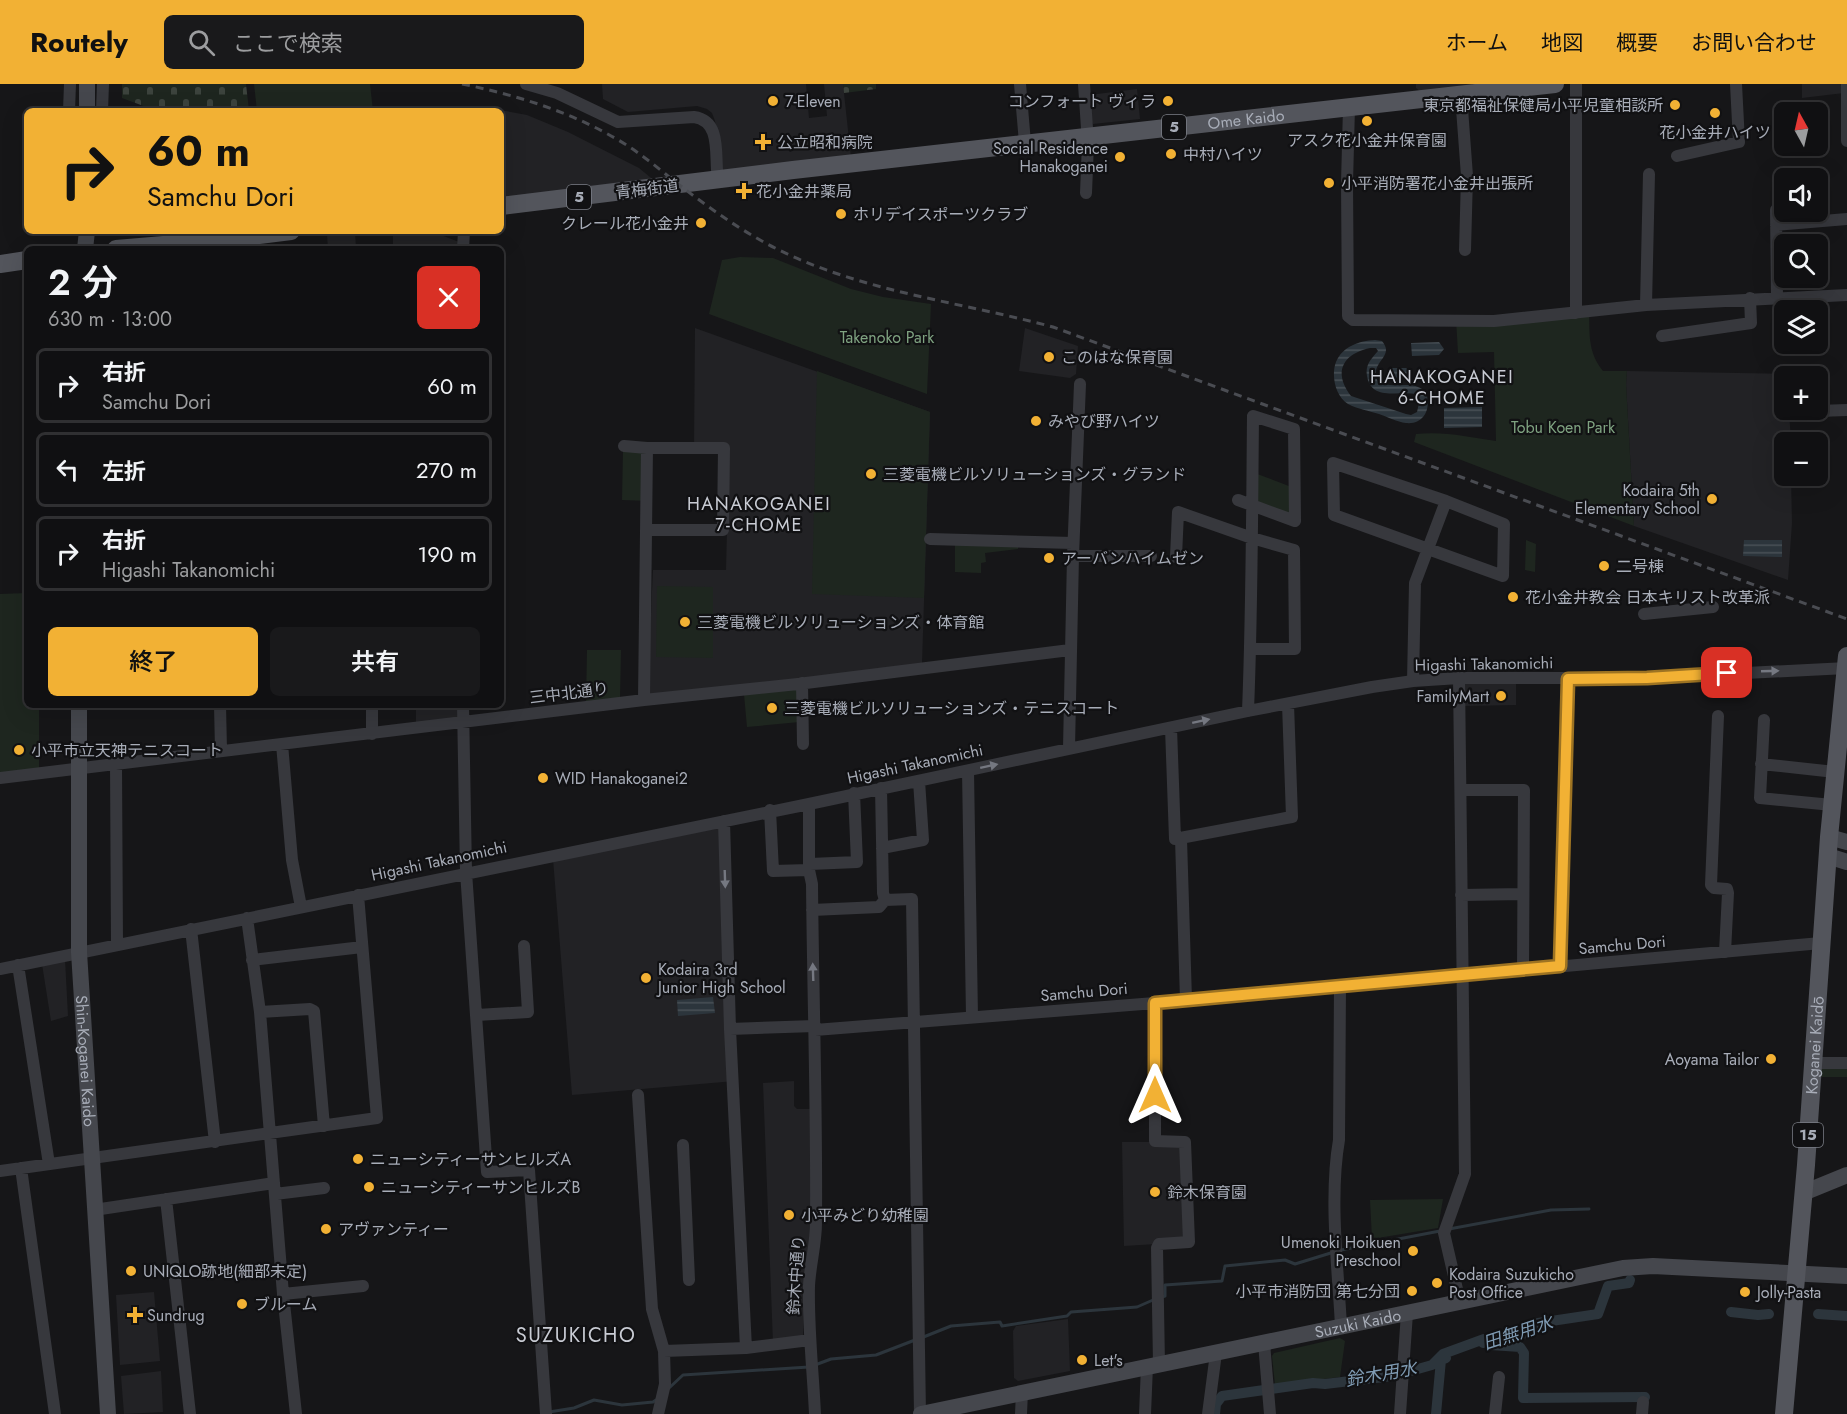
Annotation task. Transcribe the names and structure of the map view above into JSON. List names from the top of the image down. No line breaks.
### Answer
{"streets":{"main road":["Ome Kaido","5","青梅街道","Koganei Kaidō","Shin-Koganei Kaido","15","Suzuki Kaido"],"street":["Higashi Takanomichi","三中北通り","Samchu Dori","鈴木中通り"]},"crossings":[["Ome Kaido","青梅街道"],["Higashi Takanomichi","Shin-Koganei Kaido"],["Higashi Takanomichi","15"],["Higashi Takanomichi","鈴木中通り"],["三中北通り","Shin-Koganei Kaido"],["Samchu Dori","Koganei Kaidō"],["Samchu Dori","鈴木中通り"],["Koganei Kaidō","15"],["Koganei Kaidō","Suzuki Kaido"]],"districts":["HANAKOGANEI 6-CHOME","HANAKOGANEI 7-CHOME","SUZUKICHO"],"water":["田無用水","鈴木用水"],"parks":["Takenoko Park","Tobu Koen Park"],"places":{"other":["7-Eleven","コンフォート ヴィラ","東京都福祉保健局小平児童相談所","花小金井ハイツ","アスク花小金井保育園","中村ハイツ","Social Residence Hanakoganei","小平消防署花小金井出張所","ホリデイスポーツクラブ","クレール花小金井","このはな保育園","みやび野ハイツ","三菱電機ビルソリューションズ・グランド","Kodaira 5th Elementary School","アーバンハイムゼン","二号棟","花小金井教会 日本キリスト改革派","三菱電機ビルソリューションズ・体育館","FamilyMart","三菱電機ビルソリューションズ・テニスコート","小平市立天神テニスコート","WID Hanakoganei2","Kodaira 3rd Junior High School","Aoyama Tailor","ニューシティーサンヒルズA","ニューシティーサンヒルズB","鈴木保育園","小平みどり幼稚園","アヴァンティー","Umenoki Hoikuen Preschool","UNIQLO跡地(細部未定)","Kodaira Suzukicho Post Office","小平市消防団 第七分団","Jolly-Pasta","ブルーム","Let's"],"health":["公立昭和病院","花小金井薬局","Sundrug"]},"north":"top","page":{"header":"Routely","search":"ここで検索","nav":["ホーム","地図","概要","お問い合わせ"],"map_buttons":["+","−"],"turn":["60 m","Samchu Dori"],"heading":["2 分","630 m · 13:00"],"list":[{"name":"右折","note":"Samchu Dori","value":"60 m"},{"name":"左折","value":"270 m"},{"name":"右折","note":"Higashi Takanomichi","value":"190 m"}],"buttons":["終了","共有"]}}
